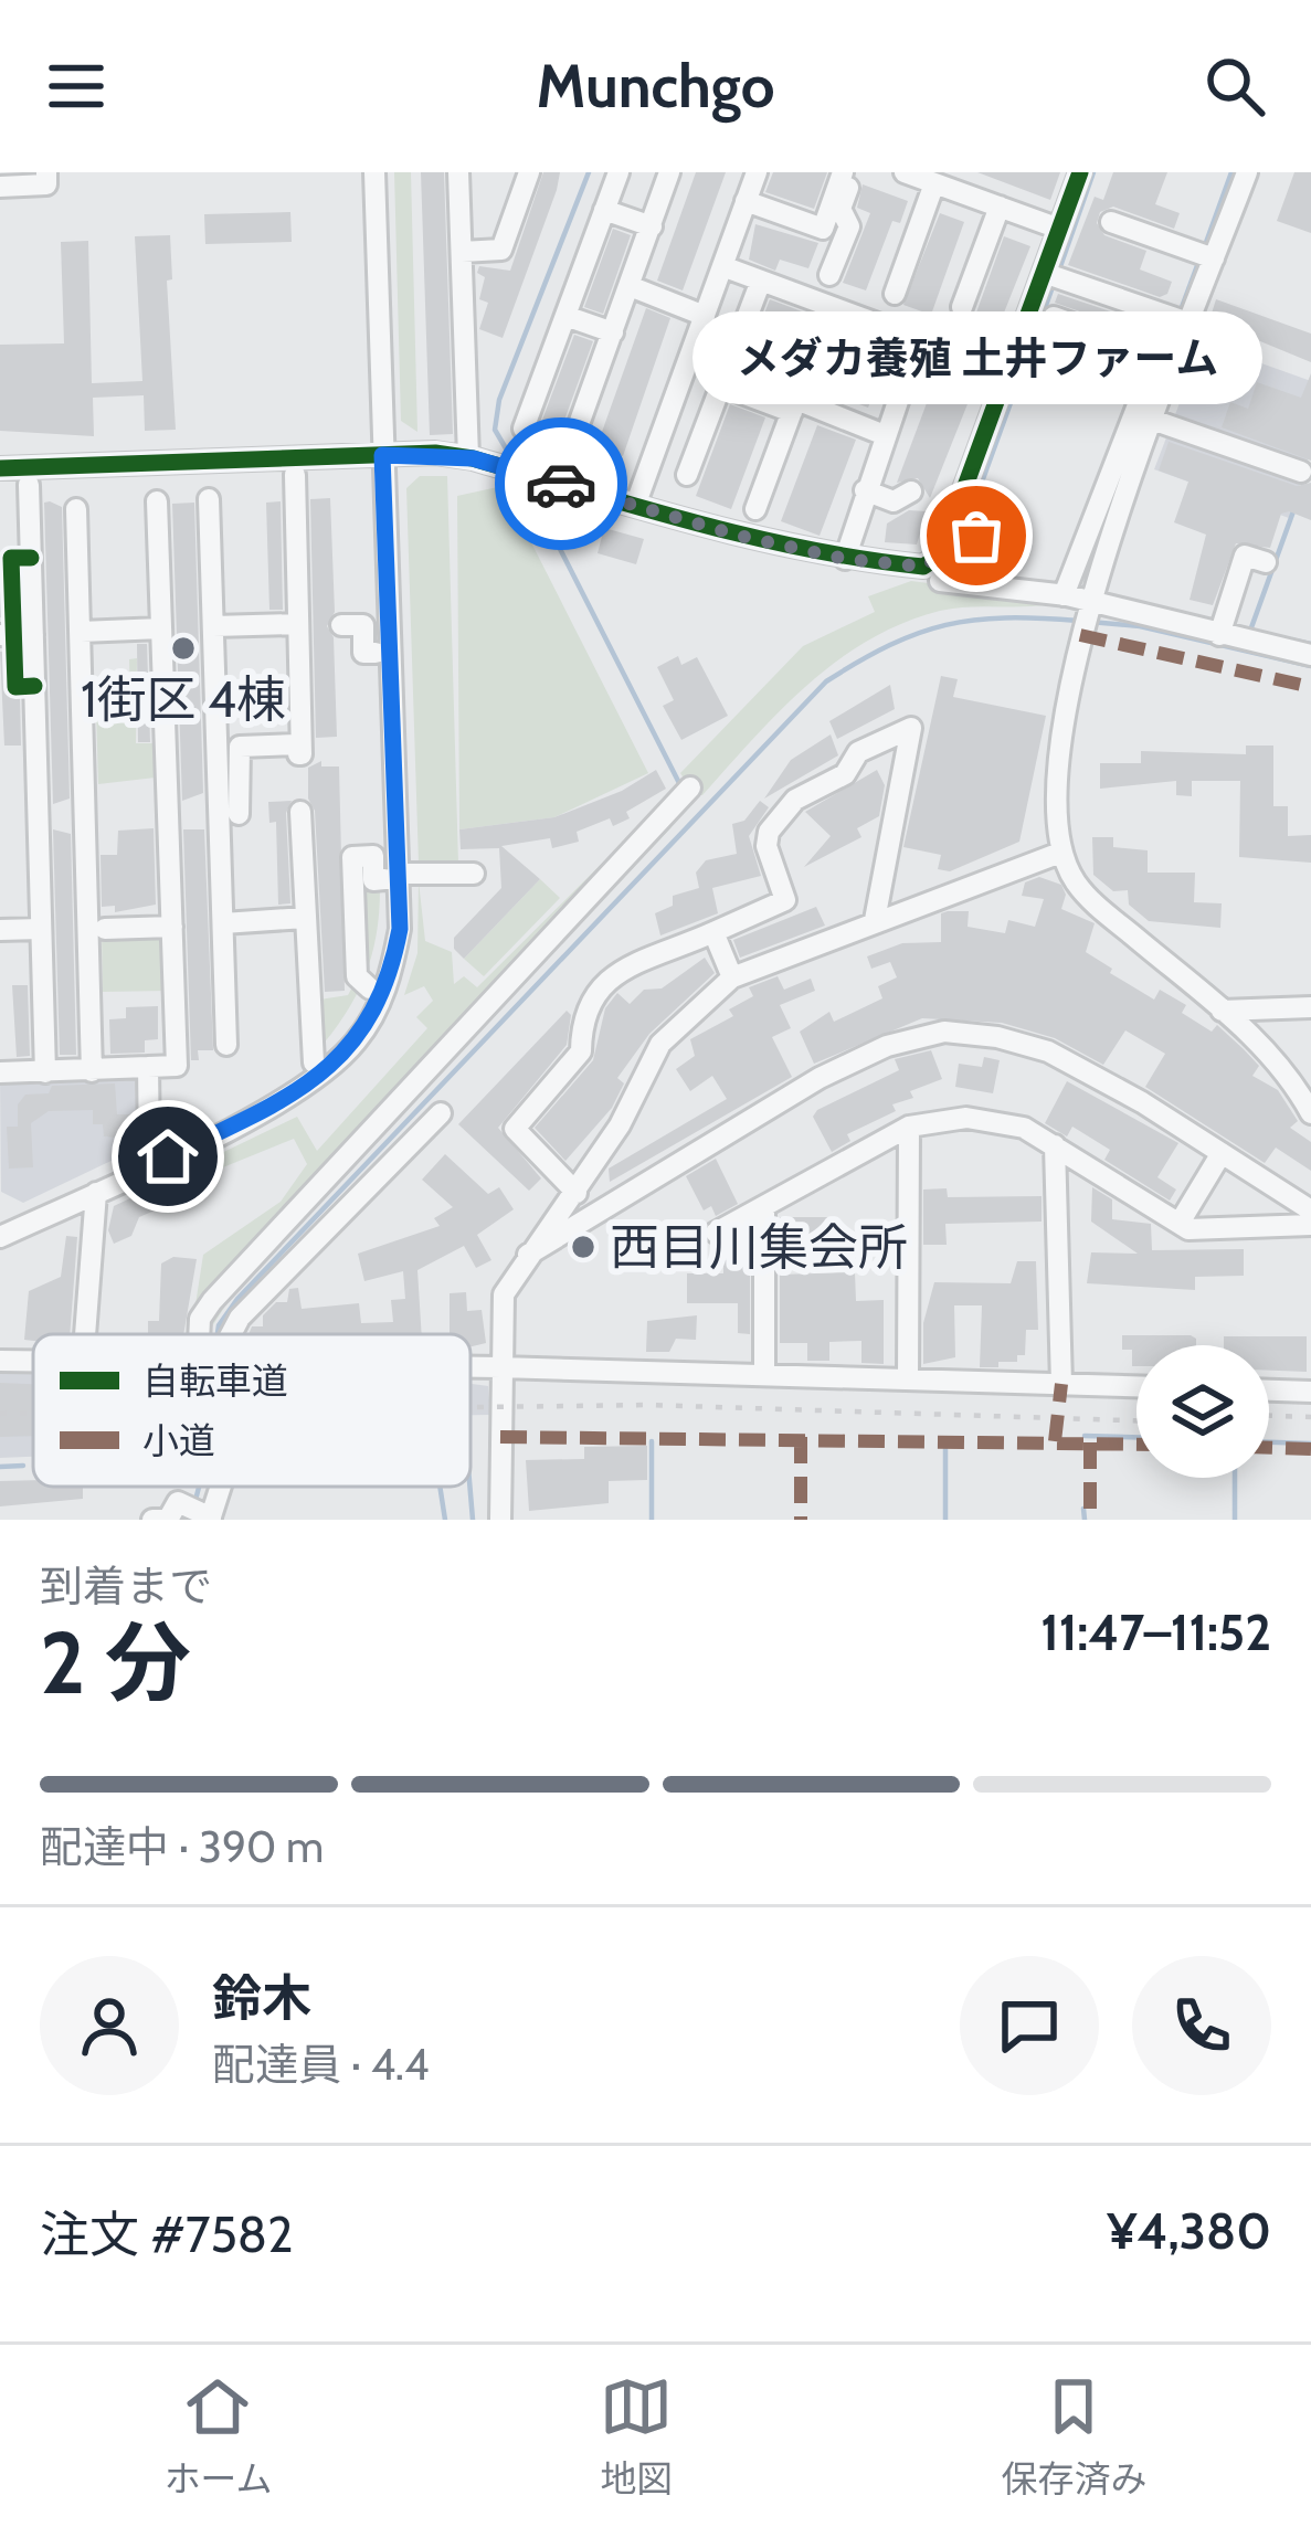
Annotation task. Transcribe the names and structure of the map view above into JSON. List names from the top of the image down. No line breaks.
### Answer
{"places":["メダカ養殖 土井ファーム","1街区 4棟","西目川集会所"],"legend":["自転車道","小道"],"page":{"header":"Munchgo","bubble":"メダカ養殖 土井ファーム","heading":["2 分","到着まで","11:47–11:52"],"panel":["鈴木","配達員 · 4.4","注文 #7582","¥4,380"],"bar":"配達中 · 390 m","tabs":["ホーム","地図","保存済み"]}}
